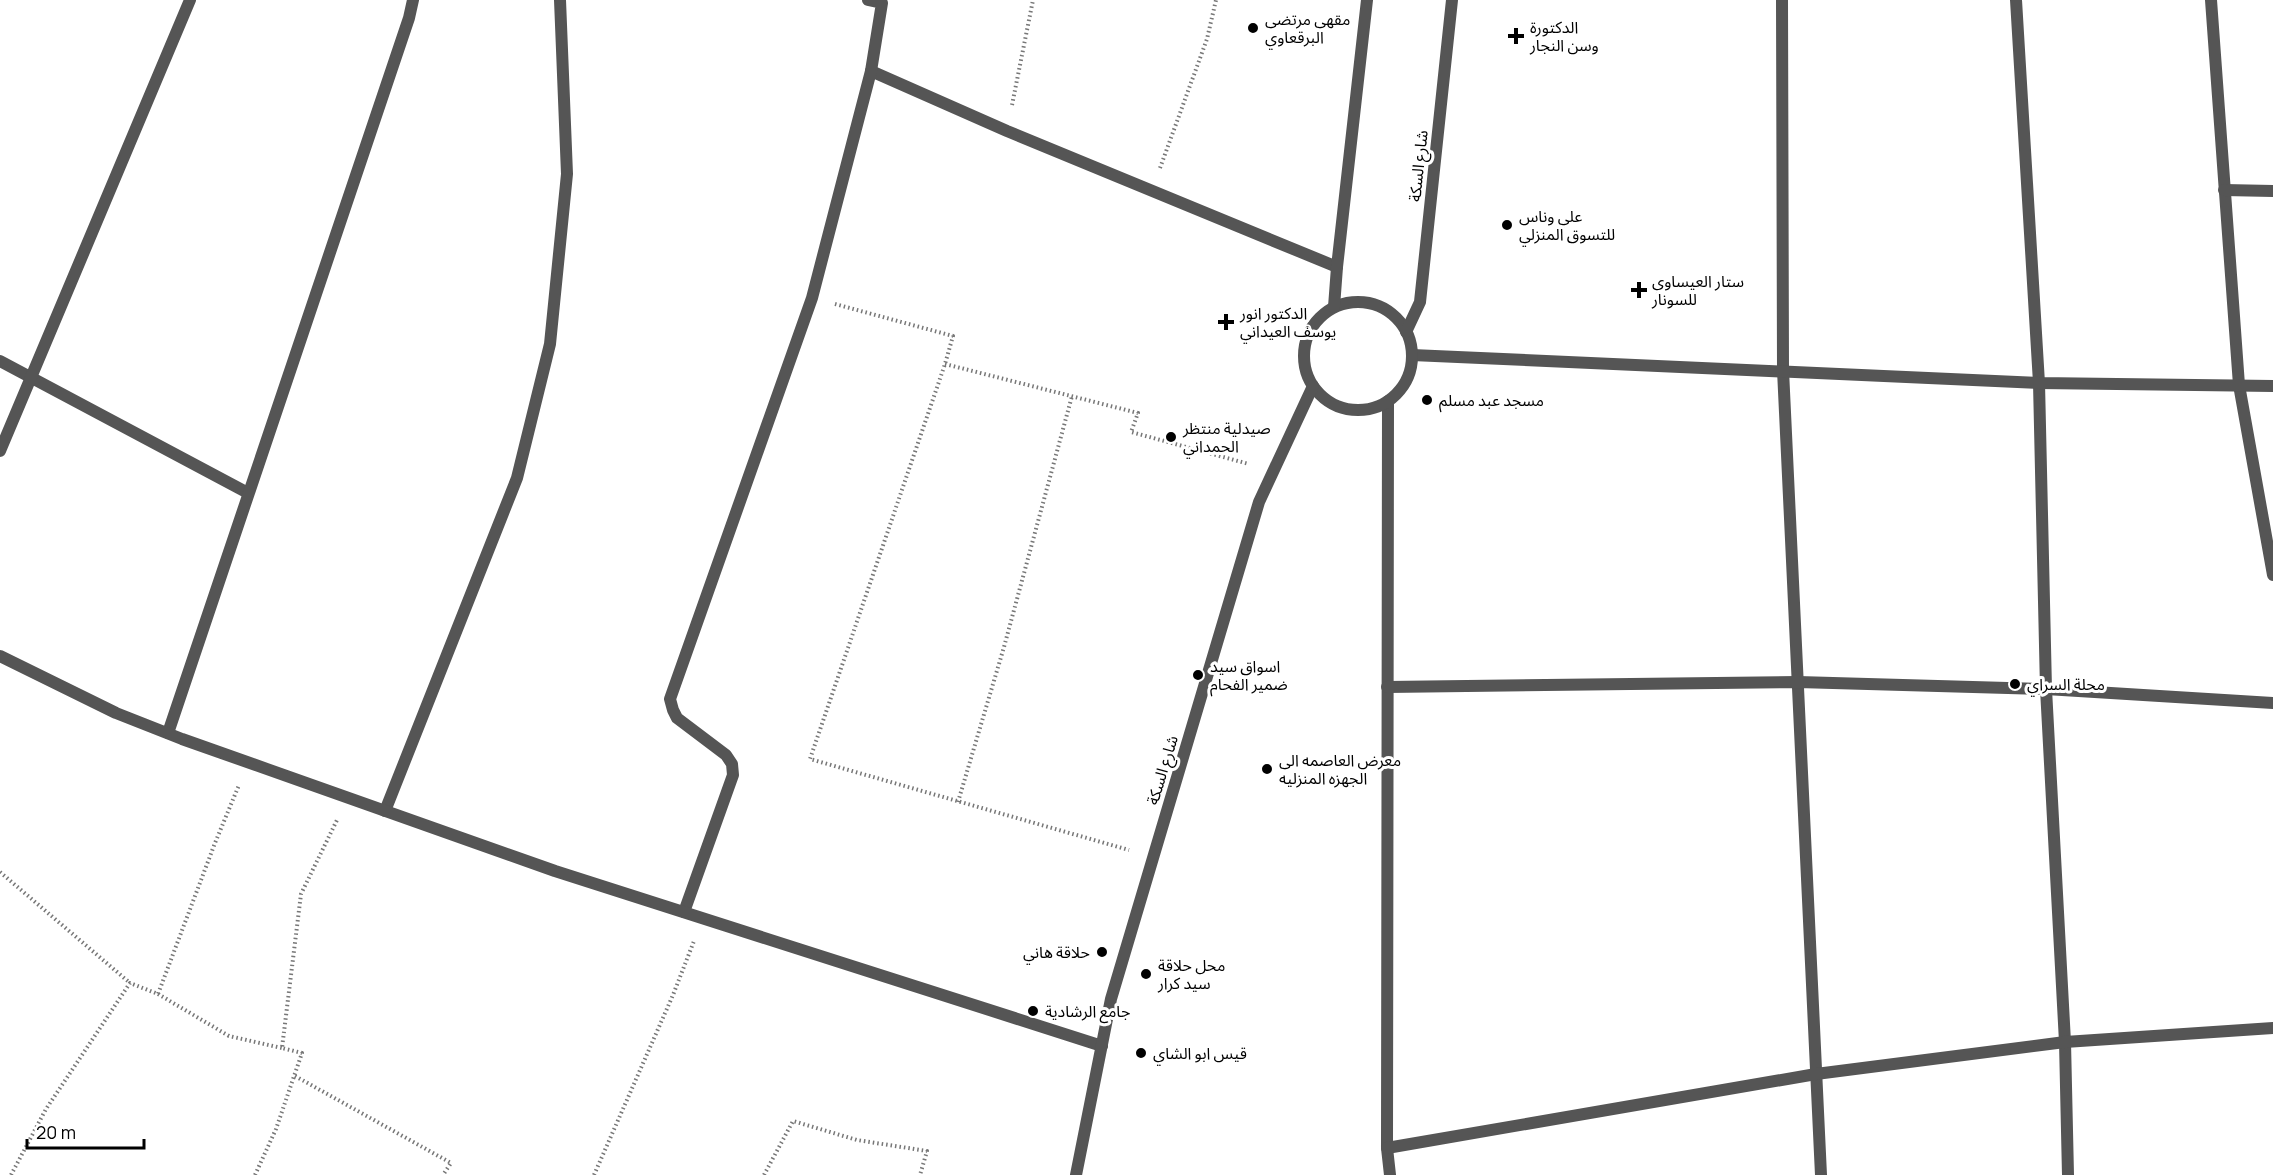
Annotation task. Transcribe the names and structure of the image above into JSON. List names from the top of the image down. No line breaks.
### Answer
{"streets":{"street":["شارع السكة"]},"places":{"other":["مقهى مرتضى البرقعاوي","علي وناس للتسوق المنزلي","مسجد عبد مسلم","صيدلية منتظر الحمداني","اسواق سيد ضمير الفحام","محلة السراي","معرض العاصمه الى الجهزه المنزليه","حلاقة هاني","محل حلاقة سيد كرار","جامع الرشادية","قيس ابو الشاي"],"health":["الدكتورة وسن النجار","ستار العيساوي للسونار","الدكتور انور يوسف العيداني"]},"scale_bar":"20 m"}
